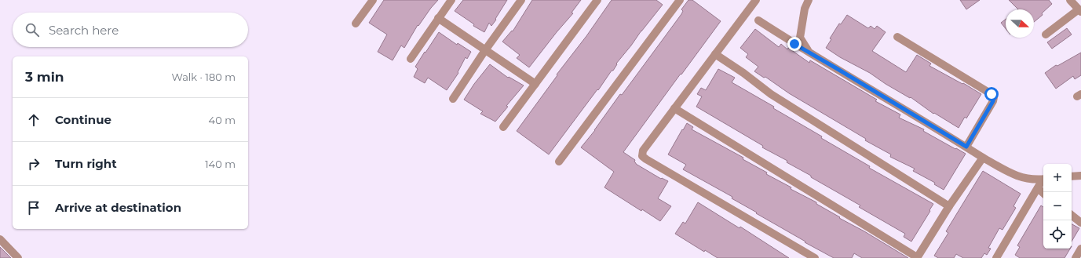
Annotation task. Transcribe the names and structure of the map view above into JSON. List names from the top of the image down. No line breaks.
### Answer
{"north":"right","page":{"search":"Search here","heading":["3 min","Walk · 180 m"],"list":[["Continue","40 m"],["Turn right","140 m"],"Arrive at destination"],"map_buttons":["+","−"]}}
